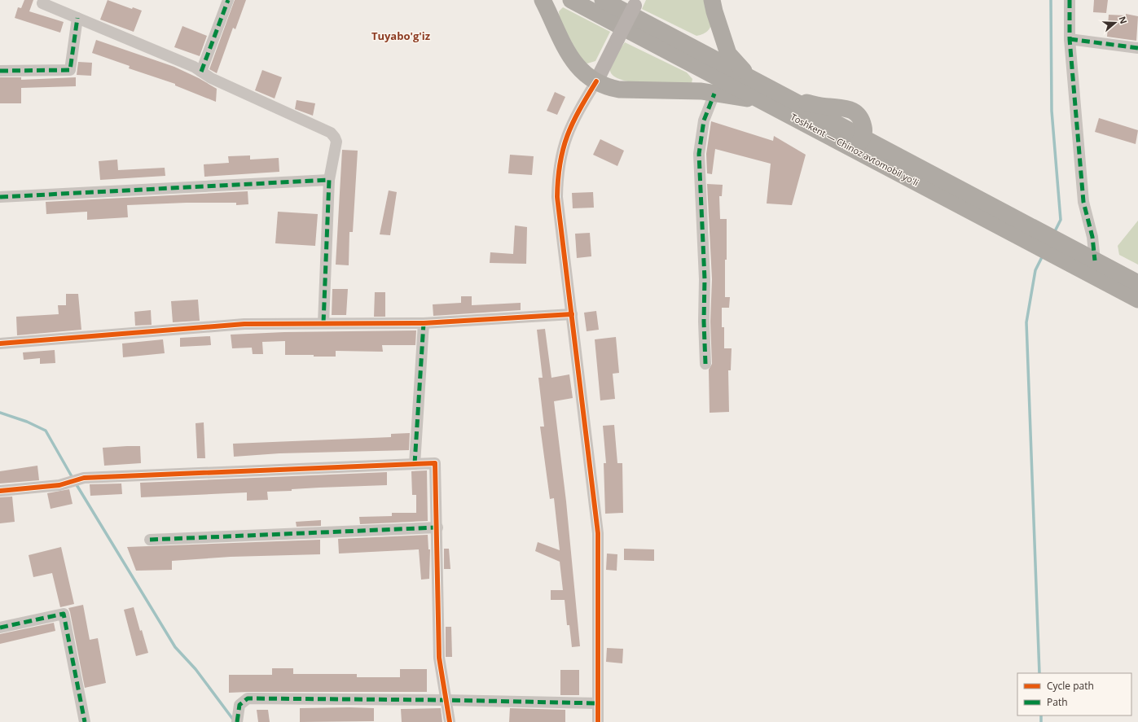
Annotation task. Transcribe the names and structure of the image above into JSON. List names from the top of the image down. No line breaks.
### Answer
{"streets":{"highway":["Toshkent — Chinoz avtomobil yoʻli"]},"districts":["Tuyabo'g'iz"],"legend":["Cycle path","Path"],"north":"right"}
